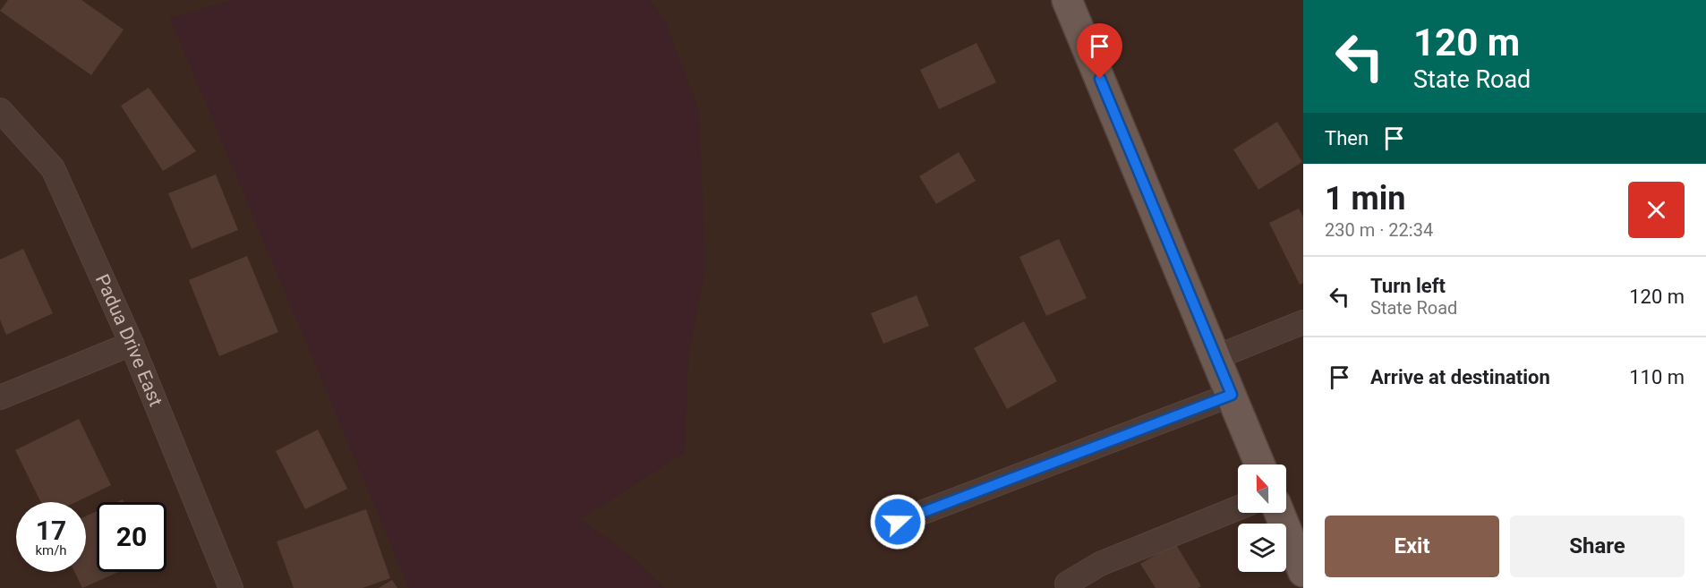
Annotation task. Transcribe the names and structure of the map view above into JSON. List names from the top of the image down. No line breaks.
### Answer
{"streets":{"street":["Padua Drive East"]},"north":"top","page":{"turn":["120 m","State Road"],"then":"Then","heading":["1 min","230 m · 22:34"],"list":[{"name":"Turn left","note":"State Road","value":"120 m"},{"name":"Arrive at destination","value":"110 m"}],"speed":"17 km/h","limit":"20","buttons":["Exit","Share"]}}
